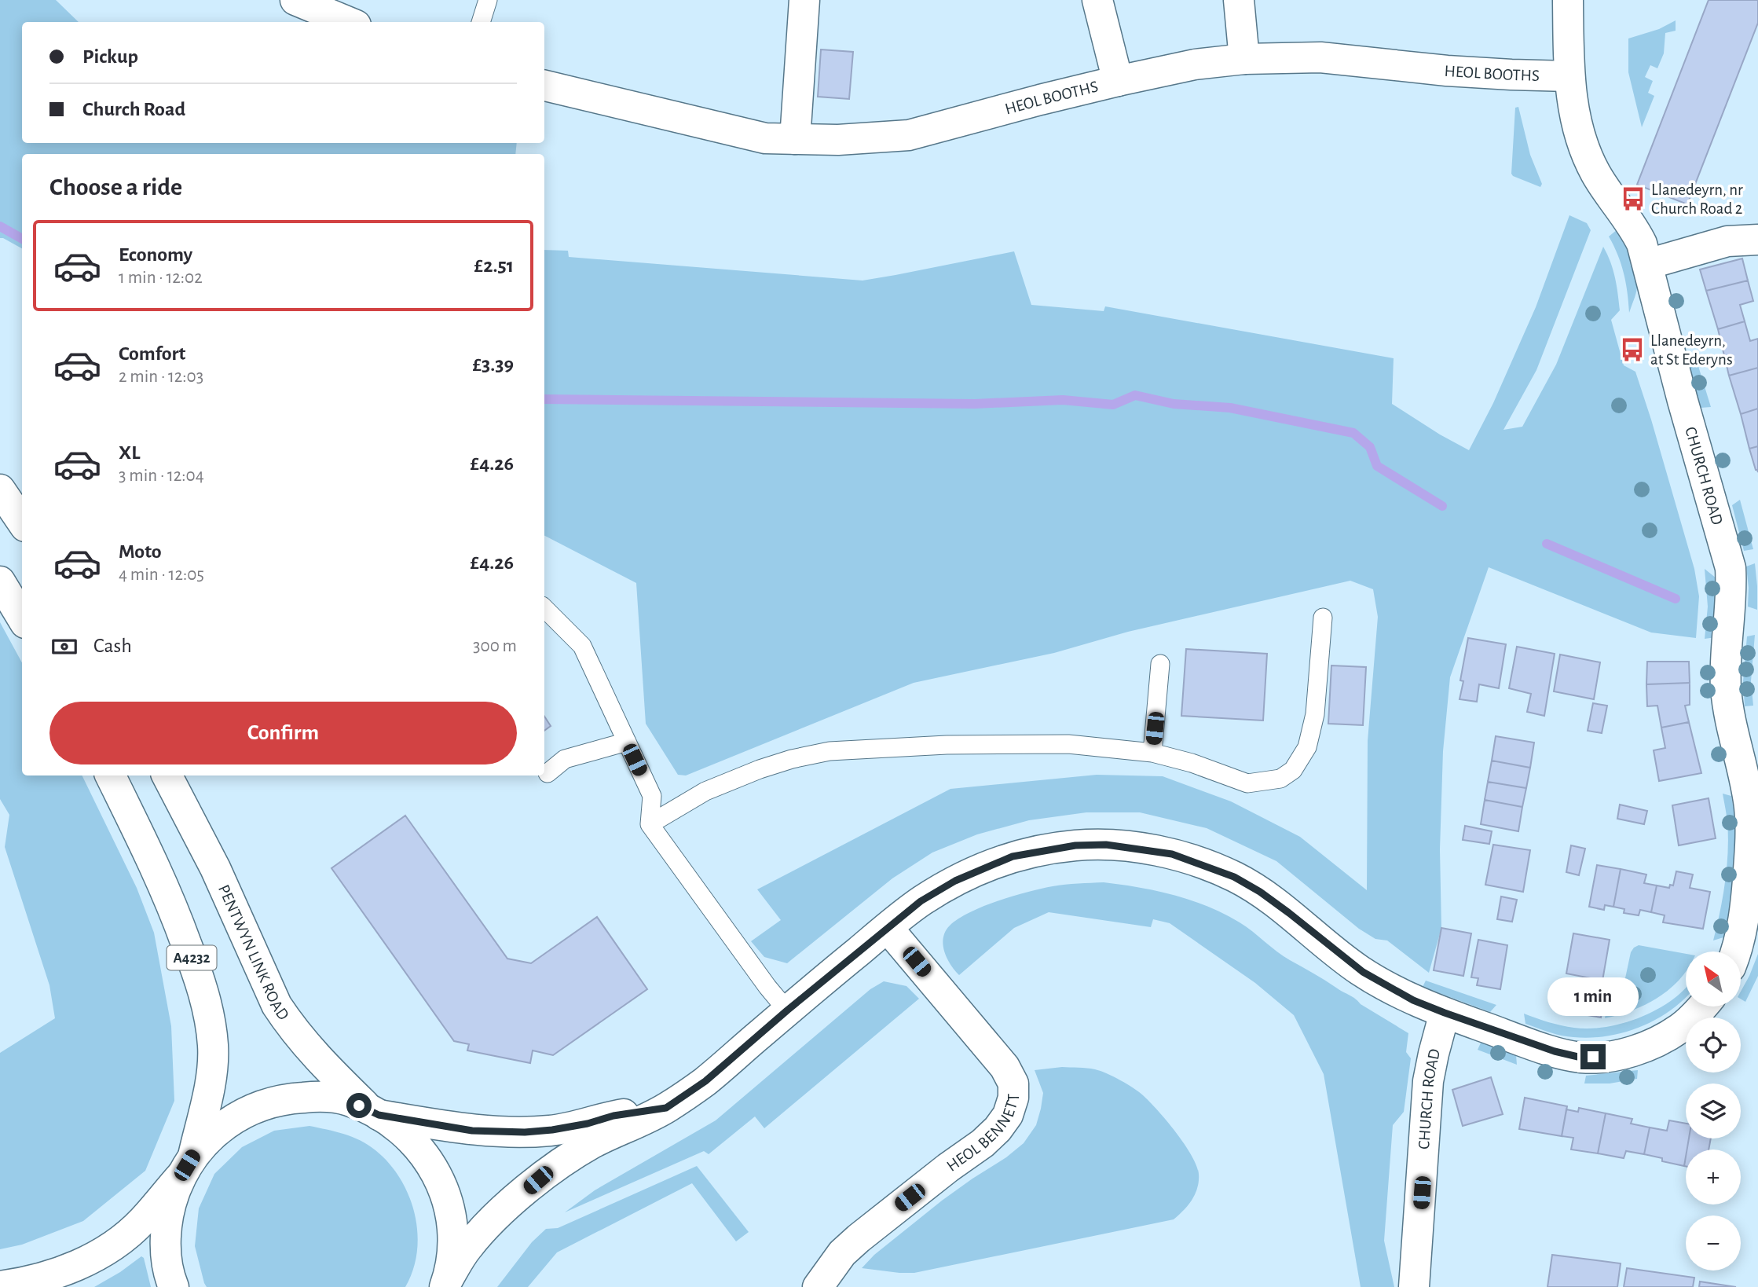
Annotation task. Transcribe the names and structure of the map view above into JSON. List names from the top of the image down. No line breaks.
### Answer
{"streets":{"street":["HEOL BOOTHS","CHURCH ROAD","PENTWYN LINK ROAD","A4232","HEOL BENNETT"]},"crossings":[["HEOL BOOTHS","CHURCH ROAD"]],"places":{"bus stop":["Llanedeyrn, nr Church Road 2","Llanedeyrn, at St Ederyns"]},"north":"top left","page":{"banner":["Pickup","Church Road"],"heading":"Choose a ride","list":[{"name":"Economy","note":"1 min · 12:02","value":"£2.51"},{"name":"Comfort","note":"2 min · 12:03","value":"£3.39"},{"name":"XL","note":"3 min · 12:04","value":"£4.26"},{"name":"Moto","note":"4 min · 12:05","value":"£4.26"}],"pay":["Cash","300 m"],"buttons":"Confirm","map_buttons":["+","−"],"bubble":"1 min"}}
